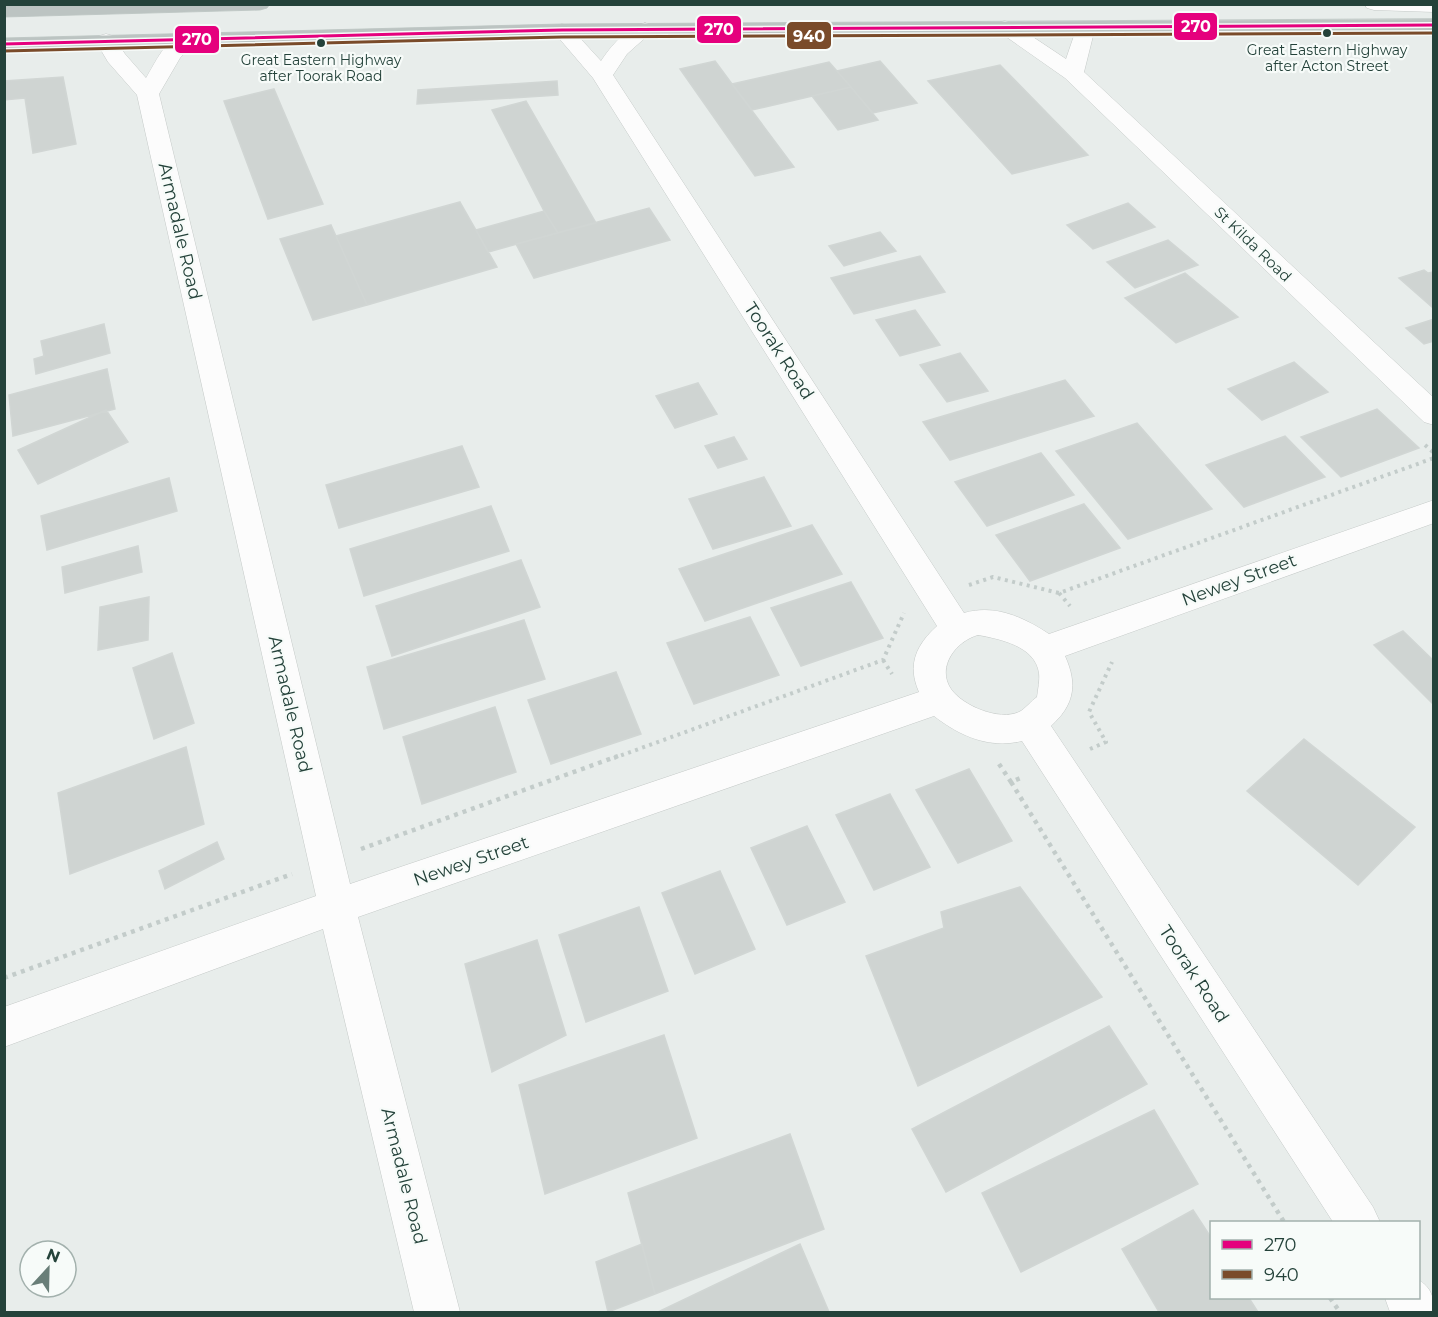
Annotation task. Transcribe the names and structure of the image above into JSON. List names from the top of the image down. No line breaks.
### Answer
{"streets":{"street":["Armadale Road","St Kilda Road","Toorak Road","Newey Street"]},"crossings":[["Armadale Road","Newey Street"],["Toorak Road","Newey Street"]],"places":["Great Eastern Highway after Acton Street","Great Eastern Highway after Toorak Road"],"lines":["transit line 270","transit line 940"],"legend":["270","940"],"north":"top"}
